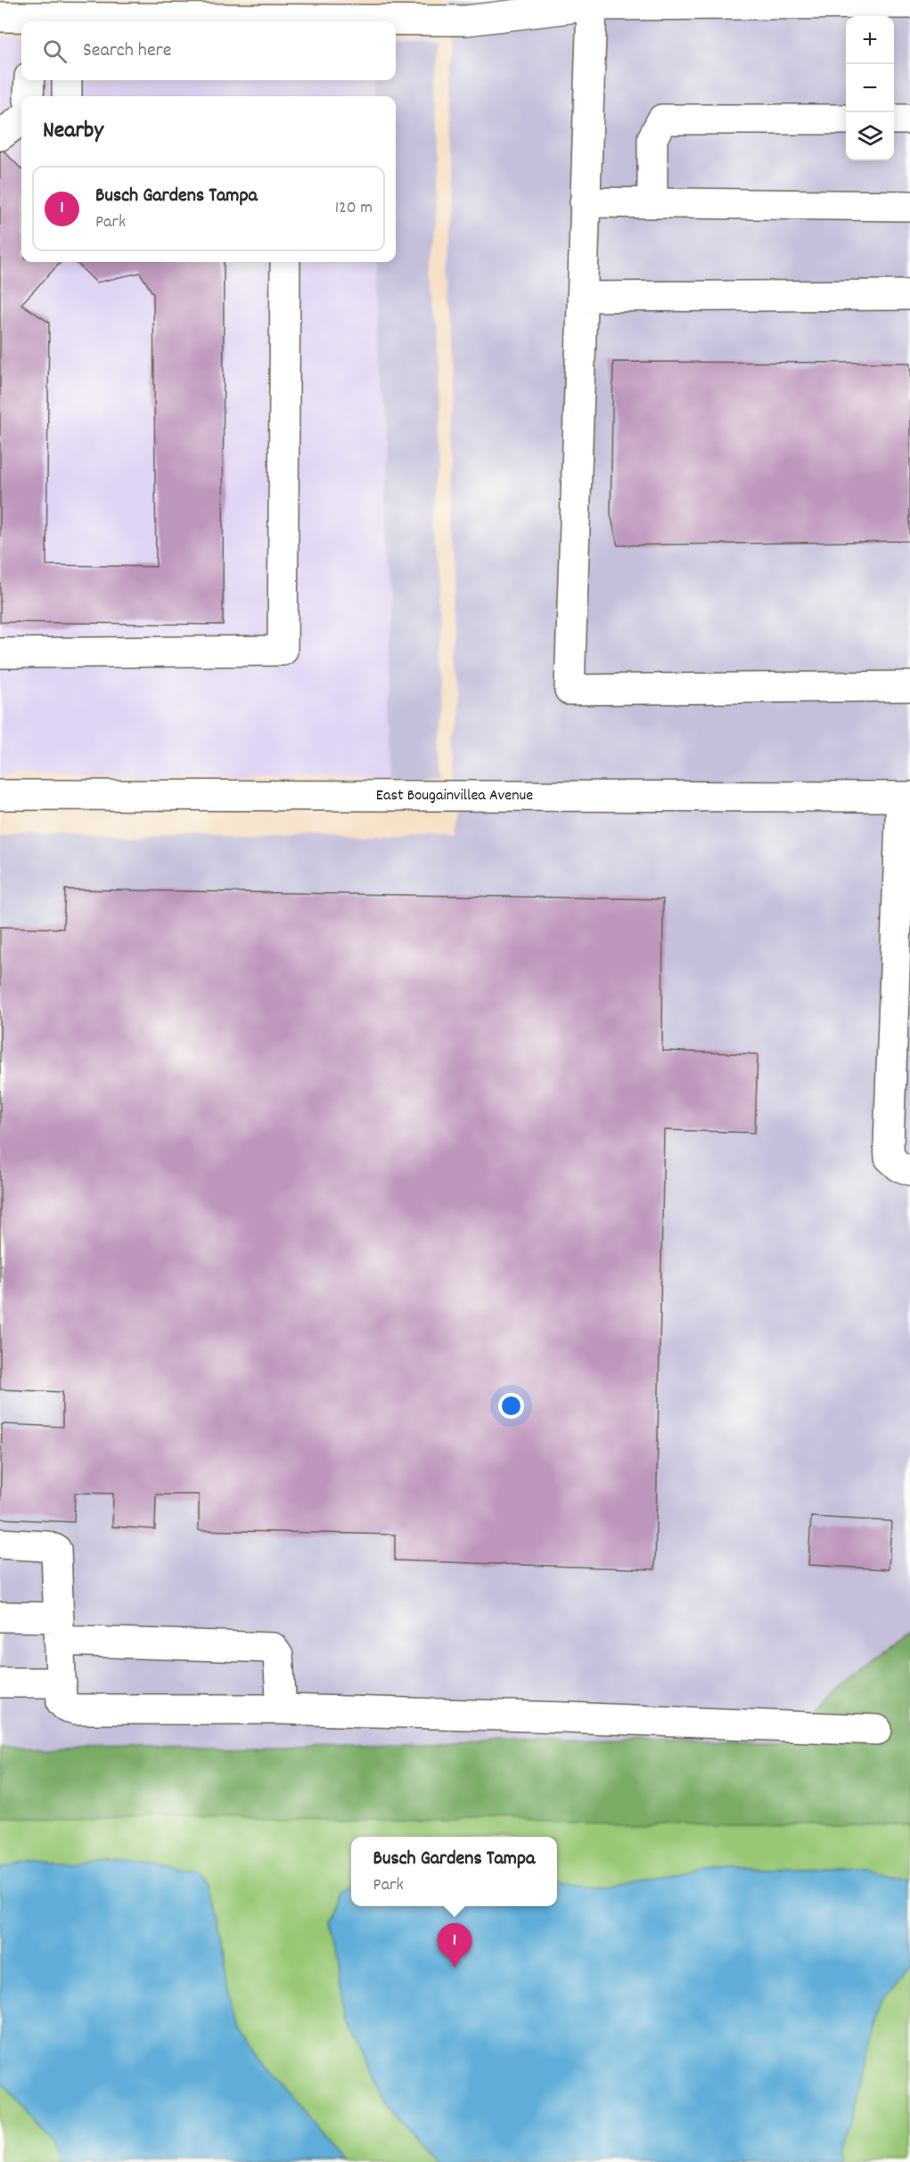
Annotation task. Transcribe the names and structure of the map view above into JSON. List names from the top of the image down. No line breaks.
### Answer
{"streets":{"street":["East Bougainvillea Avenue"]},"page":{"map_buttons":["+","−"],"search":"Search here","heading":"Nearby","list":[{"mark":"1","name":"Busch Gardens Tampa","note":"Park","value":"120 m"}],"popup":["Busch Gardens Tampa","Park"],"pins":"1"}}
